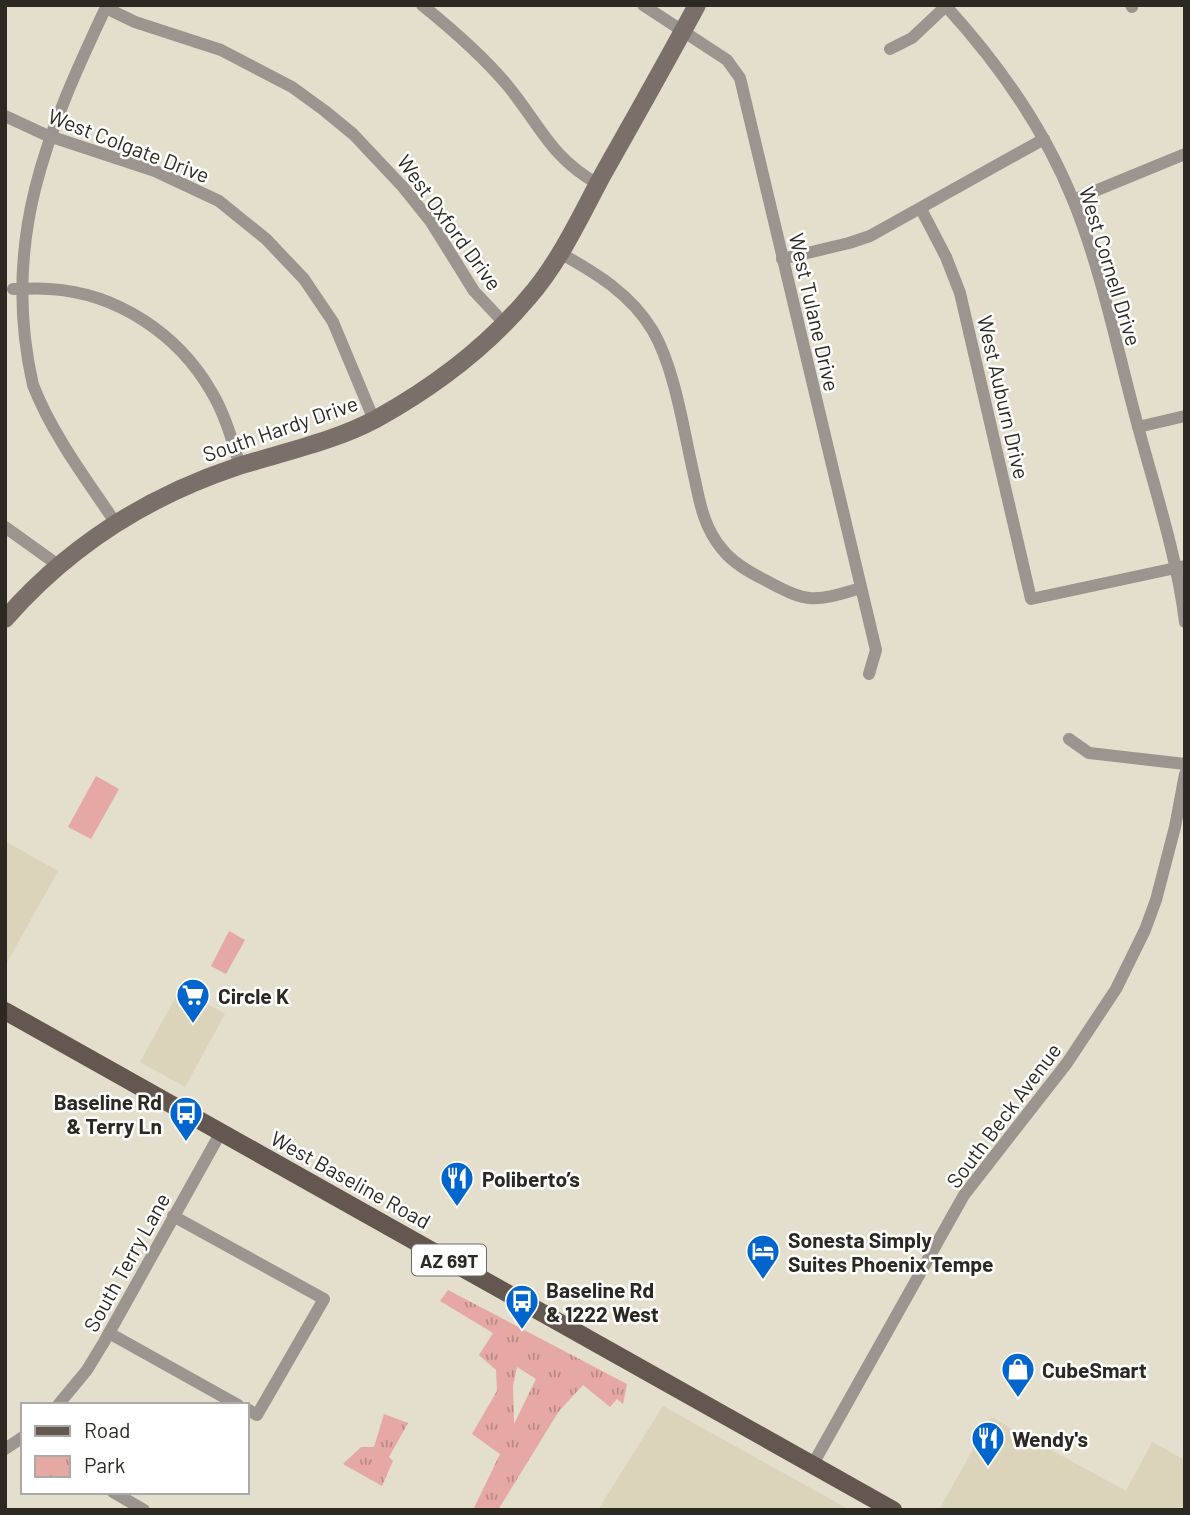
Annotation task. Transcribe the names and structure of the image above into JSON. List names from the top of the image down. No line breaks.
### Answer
{"streets":{"main road":["West Baseline Road","AZ 69T"],"street":["West Colgate Drive","West Oxford Drive","West Cornell Drive","West Tulane Drive","West Auburn Drive","South Hardy Drive","South Beck Avenue","South Terry Lane"]},"crossings":[["West Colgate Drive","South Hardy Drive"],["West Oxford Drive","South Hardy Drive"],["West Cornell Drive","West Auburn Drive"],["West Tulane Drive","South Hardy Drive"],["South Beck Avenue","West Baseline Road"],["West Baseline Road","South Terry Lane"]],"places":{"supermarket":["Circle K"],"bus stop":["Baseline Rd & Terry Ln","Baseline Rd & 1222 West"],"restaurant":["Poliberto’s","Wendy's"],"hotel":["Sonesta Simply Suites Phoenix Tempe"],"shop":["CubeSmart"]},"legend":["Road","Park"]}
